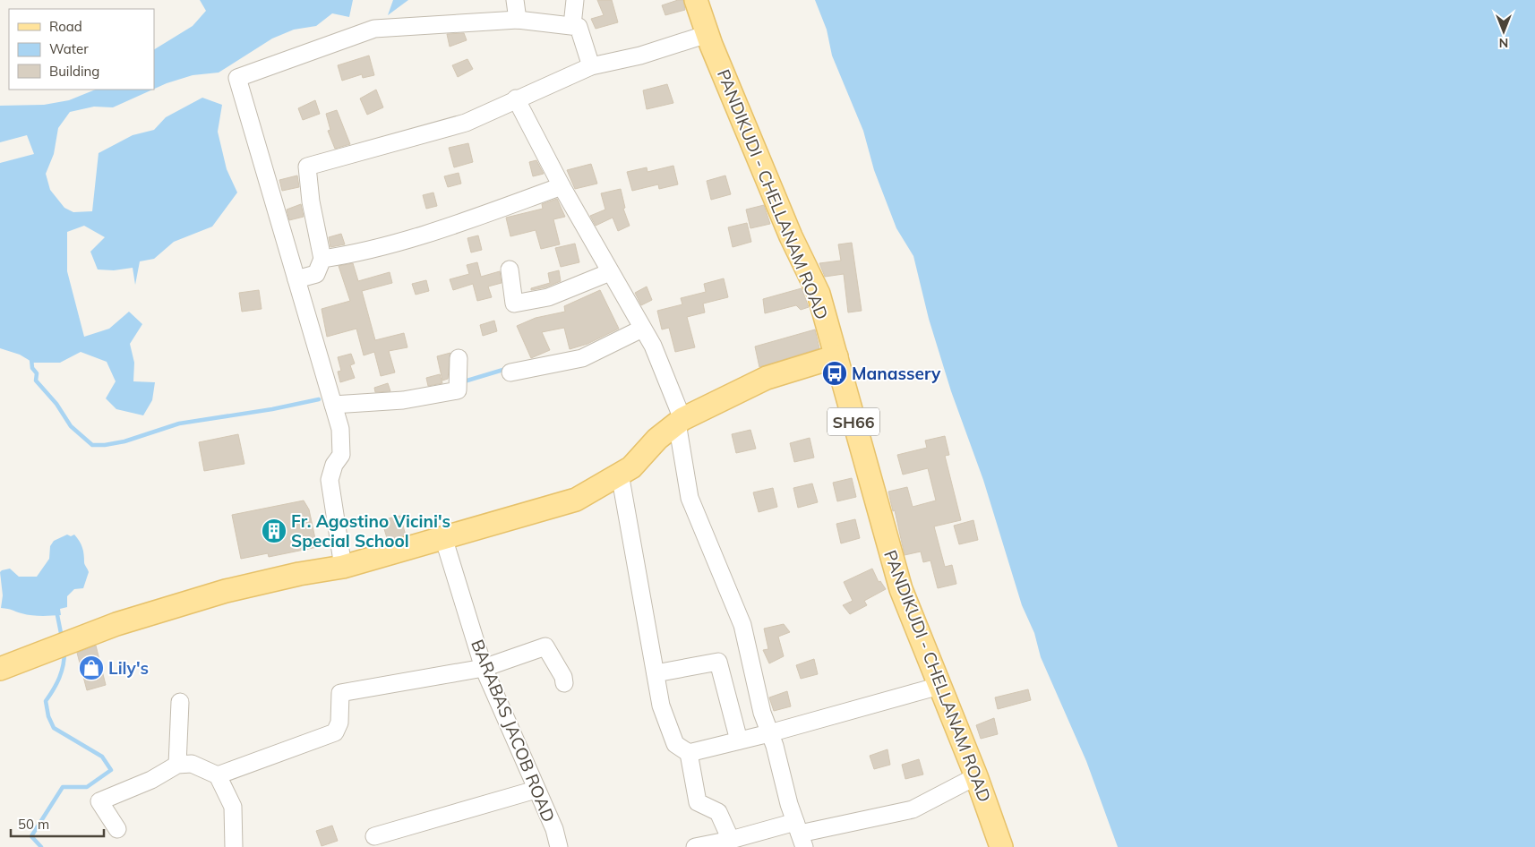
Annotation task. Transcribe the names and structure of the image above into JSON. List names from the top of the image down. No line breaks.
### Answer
{"streets":{"main road":["PANDIKUDI - CHELLANAM ROAD","SH66"],"street":["BARABAS JACOB ROAD"]},"places":{"bus stop":["Manassery"],"building":["Fr. Agostino Vicini's Special School"],"shop":["Lily's"]},"legend":["Road","Water","Building"],"scale_bar":"50 m","north":"bottom"}
